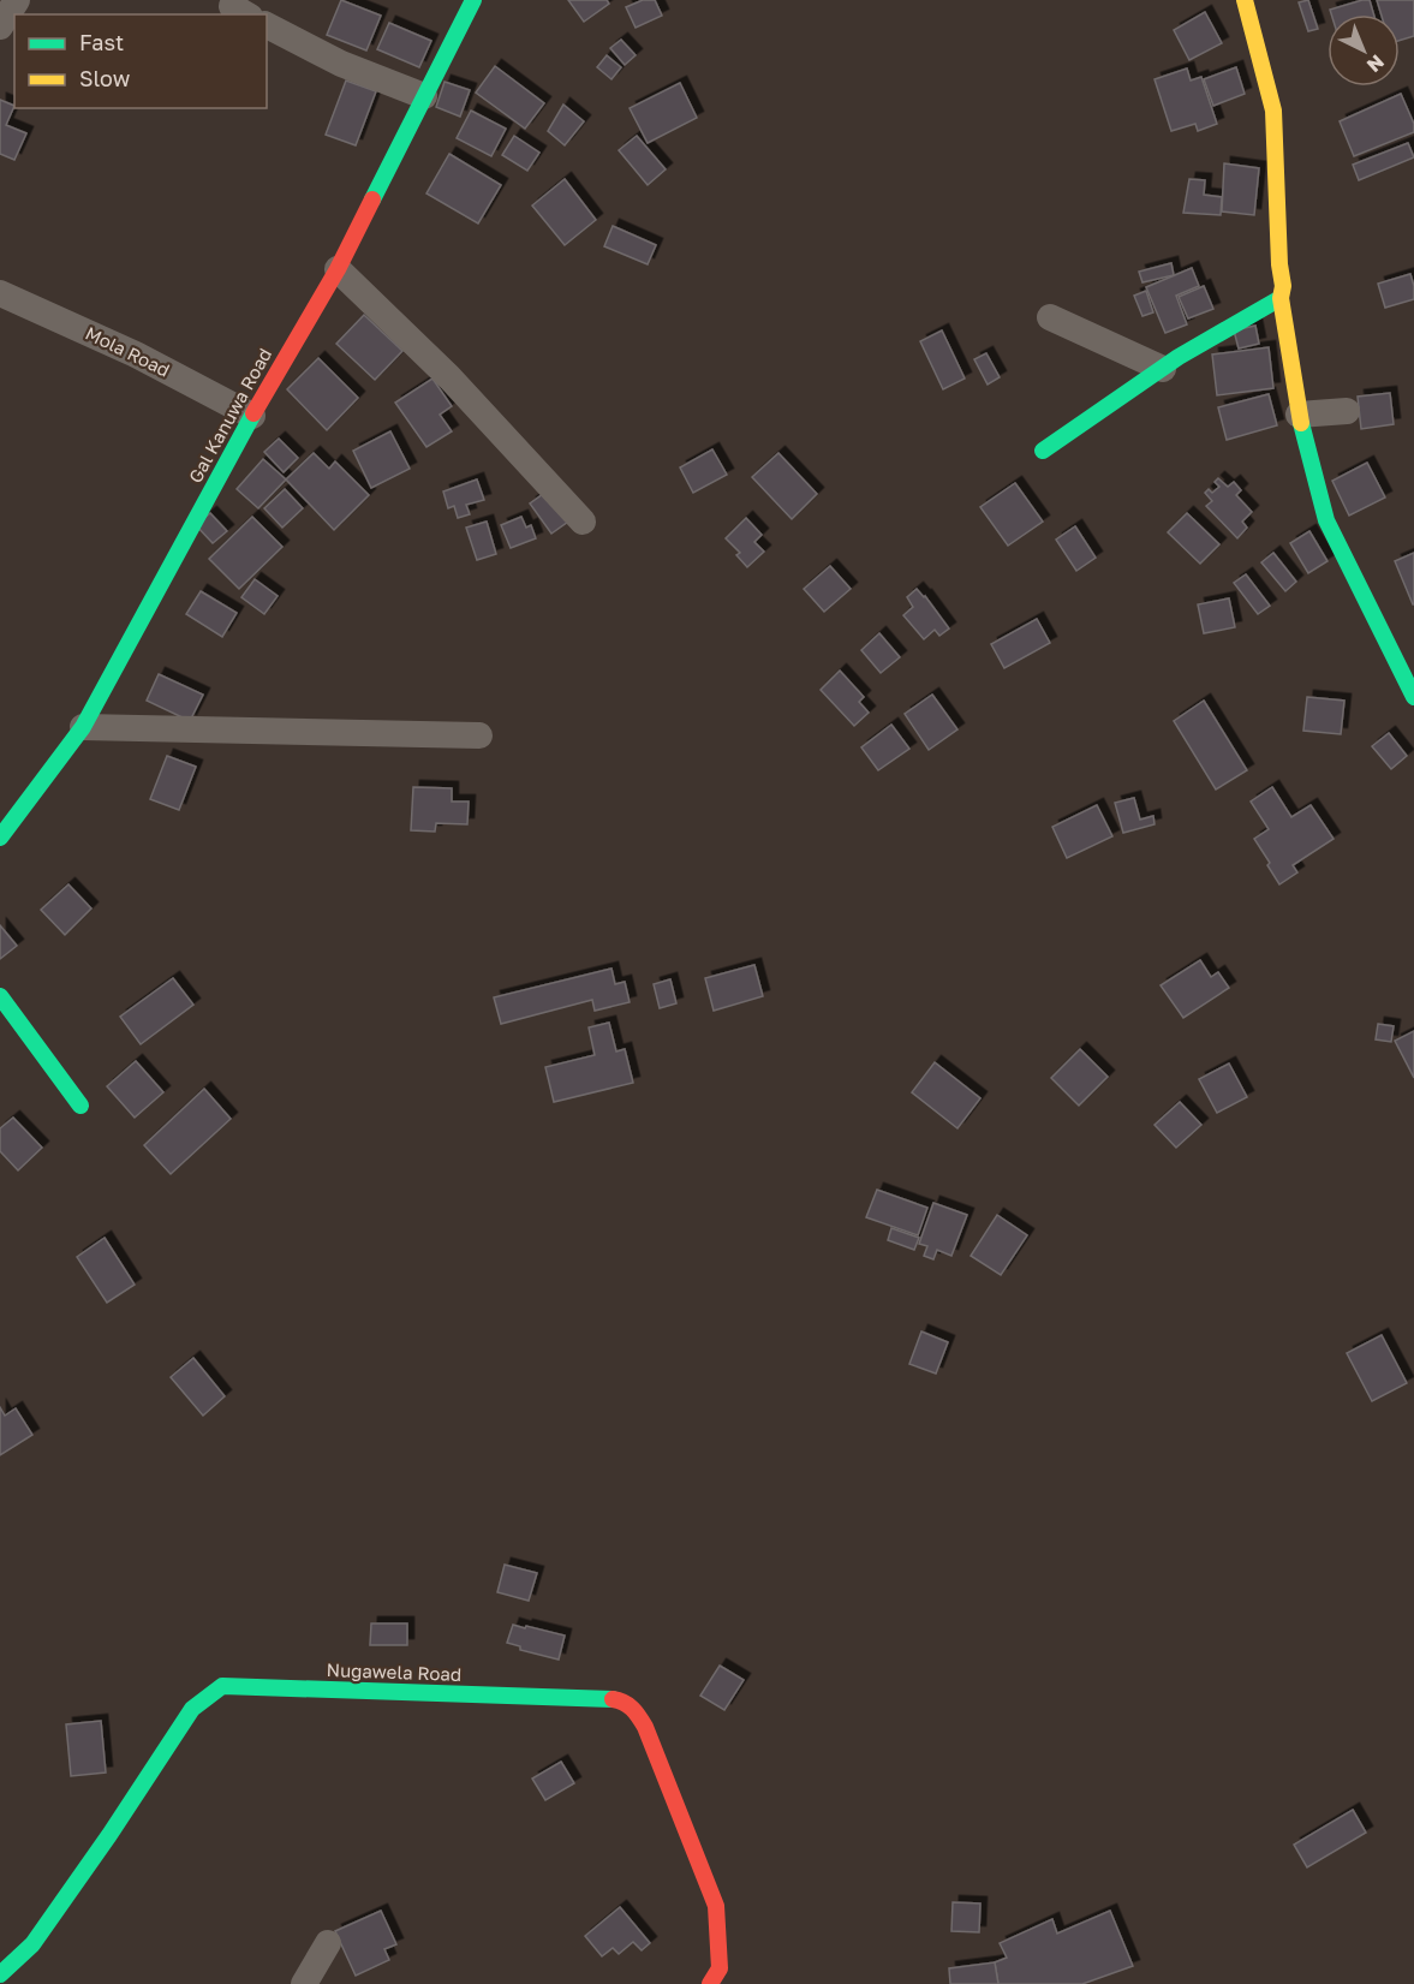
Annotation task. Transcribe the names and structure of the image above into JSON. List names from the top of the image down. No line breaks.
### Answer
{"streets":{"street":["Mola Road","Gal Kanuwa Road","Nugawela Road"]},"crossings":[["Mola Road","Gal Kanuwa Road"]],"legend":["Fast","Slow"],"north":"bottom right"}
